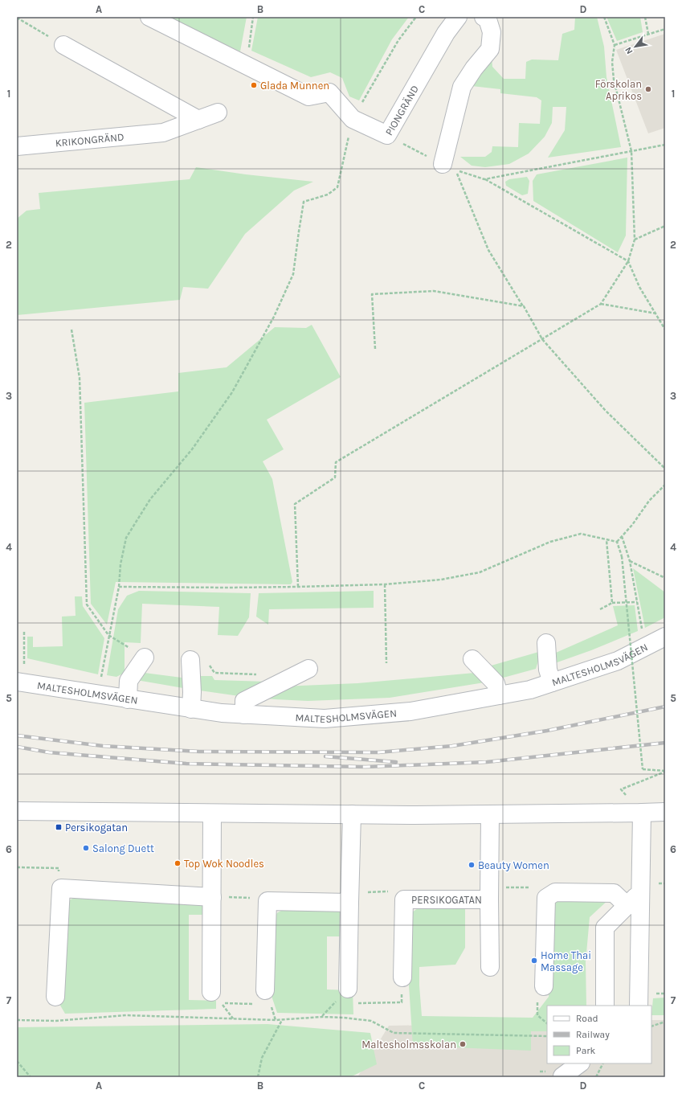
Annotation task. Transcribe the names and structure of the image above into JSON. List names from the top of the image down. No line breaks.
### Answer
{"streets":{"street":["PIONGRÄND","KRIKONGRÄND","MALTESHOLMSVÄGEN","PERSIKOGATAN"]},"places":{"other":["Glada Munnen","Förskolan Aprikos","Salong Duett","Top Wok Noodles","Beauty Women","Home Thai Massage","Maltesholmsskolan"],"transit":["Persikogatan"]},"legend":["Road","Railway","Park"],"north":"bottom left","grid":{"columns":["A","B","C","D"],"rows":["1","2","3","4","5","6","7"]}}
